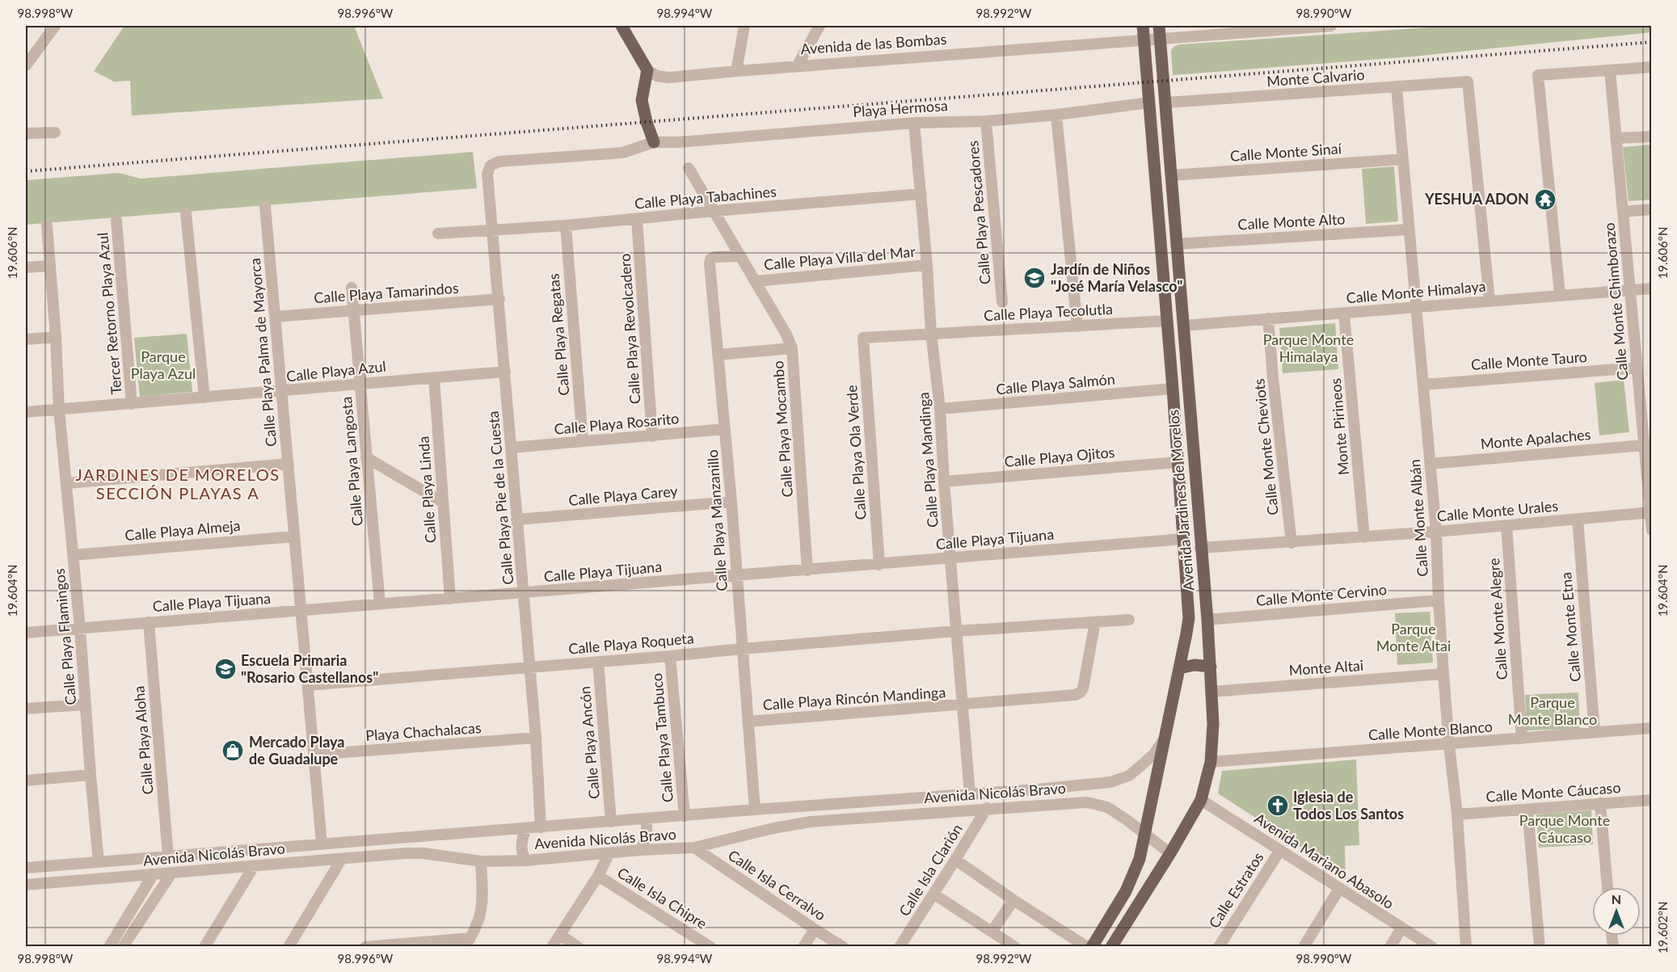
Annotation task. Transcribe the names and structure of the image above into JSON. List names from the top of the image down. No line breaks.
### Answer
{"streets":{"main road":["Avenida Jardines de Morelos"],"street":["Avenida de las Bombas","Monte Calvario","Playa Hermosa","Calle Monte Sinaí","Calle Playa Tabachines","Calle Playa Pescadores","Calle Monte Alto","Calle Playa Villa del Mar","Calle Monte Himalaya","Calle Playa Tamarindos","Calle Monte Chimborazo","Calle Playa Tecolutla","Tercer Retorno Playa Azul","Calle Playa Revolcadero","Calle Playa Regatas","Calle Playa Palma de Mayorca","Calle Monte Tauro","Calle Playa Azul","Calle Playa Salmón","Calle Playa Rosarito","Monte Pirineos","Calle Playa Mocambo","Monte Apalaches","Calle Monte Cheviots","Calle Playa Ola Verde","Calle Playa Ojitos","Calle Playa Mandinga","Calle Playa Langosta","Calle Playa Linda","Calle Playa Carey","Calle Playa Pie de la Cuesta","Calle Monte Urales","Calle Monte Albán","Calle Playa Manzanillo","Calle Playa Almeja","Calle Playa Tijuana","Calle Monte Cervino","Calle Monte Alegre","Calle Monte Etna","Calle Playa Flamingos","Calle Playa Roqueta","Monte Altai","Calle Playa Rincón Mandinga","Calle Monte Blanco","Playa Chachalacas","Calle Playa Tambuco","Calle Playa Aloha","Calle Playa Ancón","Calle Monte Cáucaso","Avenida Nicolás Bravo","Avenida Mariano Abasolo","Calle Isla Clarión","Calle Isla Cerralvo","Calle Estratos","Calle Isla Chipre"]},"crossings":[["Avenida de las Bombas","Avenida Jardines de Morelos"],["Monte Calvario","Calle Monte Himalaya"],["Monte Calvario","Avenida Jardines de Morelos"],["Monte Calvario","Calle Monte Albán"],["Playa Hermosa","Calle Playa Pescadores"],["Playa Hermosa","Calle Playa Mandinga"],["Playa Hermosa","Calle Playa Pie de la Cuesta"],["Playa Hermosa","Avenida Jardines de Morelos"],["Calle Monte Sinaí","Avenida Jardines de Morelos"],["Calle Monte Sinaí","Calle Monte Albán"],["Calle Playa Tabachines","Calle Playa Revolcadero"],["Calle Playa Tabachines","Calle Playa Regatas"],["Calle Playa Tabachines","Calle Playa Mocambo"],["Calle Playa Tabachines","Calle Playa Mandinga"],["Calle Playa Tabachines","Calle Playa Pie de la Cuesta"],["Calle Monte Alto","Avenida Jardines de Morelos"],["Calle Monte Alto","Calle Monte Albán"],["Calle Playa Villa del Mar","Calle Playa Mocambo"],["Calle Playa Villa del Mar","Calle Playa Mandinga"],["Calle Monte Himalaya","Calle Monte Chimborazo"],["Calle Monte Himalaya","Monte Pirineos"],["Calle Monte Himalaya","Calle Monte Cheviots"],["Calle Monte Himalaya","Avenida Jardines de Morelos"],["Calle Monte Himalaya","Calle Monte Albán"],["Calle Playa Tamarindos","Calle Playa Palma de Mayorca"],["Calle Playa Tamarindos","Calle Playa Langosta"],["Calle Playa Tamarindos","Calle Playa Pie de la Cuesta"],["Calle Monte Chimborazo","Calle Monte Tauro"],["Calle Monte Chimborazo","Monte Apalaches"],["Calle Monte Chimborazo","Calle Monte Urales"],["Calle Playa Tecolutla","Calle Playa Ola Verde"],["Calle Playa Tecolutla","Calle Playa Mandinga"],["Calle Playa Tecolutla","Avenida Jardines de Morelos"],["Tercer Retorno Playa Azul","Calle Playa Azul"],["Calle Playa Revolcadero","Calle Playa Rosarito"],["Calle Playa Regatas","Calle Playa Rosarito"],["Calle Playa Palma de Mayorca","Calle Playa Azul"],["Calle Playa Palma de Mayorca","Calle Playa Almeja"],["Calle Playa Palma de Mayorca","Calle Playa Tijuana"],["Calle Playa Palma de Mayorca","Calle Playa Roqueta"],["Calle Playa Palma de Mayorca","Playa Chachalacas"],["Calle Playa Palma de Mayorca","Avenida Nicolás Bravo"],["Calle Monte Tauro","Calle Monte Albán"],["Calle Playa Azul","Calle Playa Langosta"],["Calle Playa Azul","Calle Playa Linda"],["Calle Playa Azul","Calle Playa Pie de la Cuesta"],["Calle Playa Azul","Calle Playa Flamingos"],["Calle Playa Salmón","Calle Playa Mandinga"],["Calle Playa Salmón","Avenida Jardines de Morelos"],["Calle Playa Rosarito","Calle Playa Pie de la Cuesta"],["Calle Playa Rosarito","Calle Playa Manzanillo"],["Monte Pirineos","Calle Monte Urales"],["Calle Playa Mocambo","Calle Playa Manzanillo"],["Calle Playa Mocambo","Calle Playa Tijuana"],["Monte Apalaches","Calle Monte Albán"],["Calle Monte Cheviots","Calle Monte Urales"],["Calle Playa Ola Verde","Calle Playa Tijuana"],["Calle Playa Ojitos","Calle Playa Mandinga"],["Calle Playa Ojitos","Avenida Jardines de Morelos"],["Calle Playa Mandinga","Calle Playa Tijuana"],["Calle Playa Mandinga","Calle Playa Roqueta"],["Calle Playa Mandinga","Calle Playa Rincón Mandinga"],["Calle Playa Mandinga","Avenida Nicolás Bravo"],["Calle Playa Langosta","Calle Playa Tijuana"],["Calle Playa Linda","Calle Playa Tijuana"],["Calle Playa Carey","Calle Playa Pie de la Cuesta"],["Calle Playa Carey","Calle Playa Manzanillo"],["Calle Playa Pie de la Cuesta","Calle Playa Tijuana"],["Calle Playa Pie de la Cuesta","Calle Playa Roqueta"],["Calle Playa Pie de la Cuesta","Playa Chachalacas"],["Calle Playa Pie de la Cuesta","Avenida Nicolás Bravo"],["Avenida Jardines de Morelos","Calle Monte Urales"],["Avenida Jardines de Morelos","Calle Playa Tijuana"],["Avenida Jardines de Morelos","Calle Monte Cervino"],["Avenida Jardines de Morelos","Monte Altai"],["Avenida Jardines de Morelos","Calle Monte Blanco"],["Avenida Jardines de Morelos","Avenida Nicolás Bravo"],["Avenida Jardines de Morelos","Avenida Mariano Abasolo"],["Calle Monte Urales","Calle Monte Albán"],["Calle Monte Urales","Calle Monte Alegre"],["Calle Monte Urales","Calle Monte Etna"],["Calle Monte Albán","Calle Monte Cervino"],["Calle Monte Albán","Monte Altai"],["Calle Monte Albán","Calle Monte Blanco"],["Calle Monte Albán","Calle Monte Cáucaso"],["Calle Playa Manzanillo","Calle Playa Tijuana"],["Calle Playa Manzanillo","Calle Playa Roqueta"],["Calle Playa Manzanillo","Calle Playa Rincón Mandinga"],["Calle Playa Manzanillo","Avenida Nicolás Bravo"],["Calle Playa Almeja","Calle Playa Flamingos"],["Calle Playa Tijuana","Calle Playa Flamingos"],["Calle Playa Tijuana","Calle Playa Aloha"],["Calle Monte Alegre","Calle Monte Blanco"],["Calle Monte Etna","Calle Monte Blanco"],["Calle Playa Flamingos","Avenida Nicolás Bravo"],["Calle Playa Roqueta","Calle Playa Rincón Mandinga"],["Calle Playa Roqueta","Calle Playa Tambuco"],["Calle Playa Roqueta","Calle Playa Ancón"],["Calle Playa Tambuco","Avenida Nicolás Bravo"],["Calle Playa Aloha","Avenida Nicolás Bravo"],["Calle Playa Ancón","Avenida Nicolás Bravo"],["Avenida Nicolás Bravo","Calle Isla Clarión"],["Avenida Nicolás Bravo","Calle Isla Cerralvo"],["Avenida Mariano Abasolo","Calle Estratos"]],"districts":["JARDINES DE MORELOS SECCIÓN PLAYAS A"],"parks":["Parque Monte Himalaya","Parque Playa Azul","Parque Monte Altai","Parque Monte Blanco","Parque Monte Cáucaso"],"places":{"temple":["YESHUA ADON"],"school or university":["Jardín de Niños \"José María Velasco\"","Escuela Primaria \"Rosario Castellanos\""],"shop":["Mercado Playa de Guadalupe"],"church":["Iglesia de Todos Los Santos"]},"north":"top","coordinates":["98.998°W","98.996°W","98.994°W","98.992°W","98.990°W","19.606°N","19.604°N","19.602°N"]}
